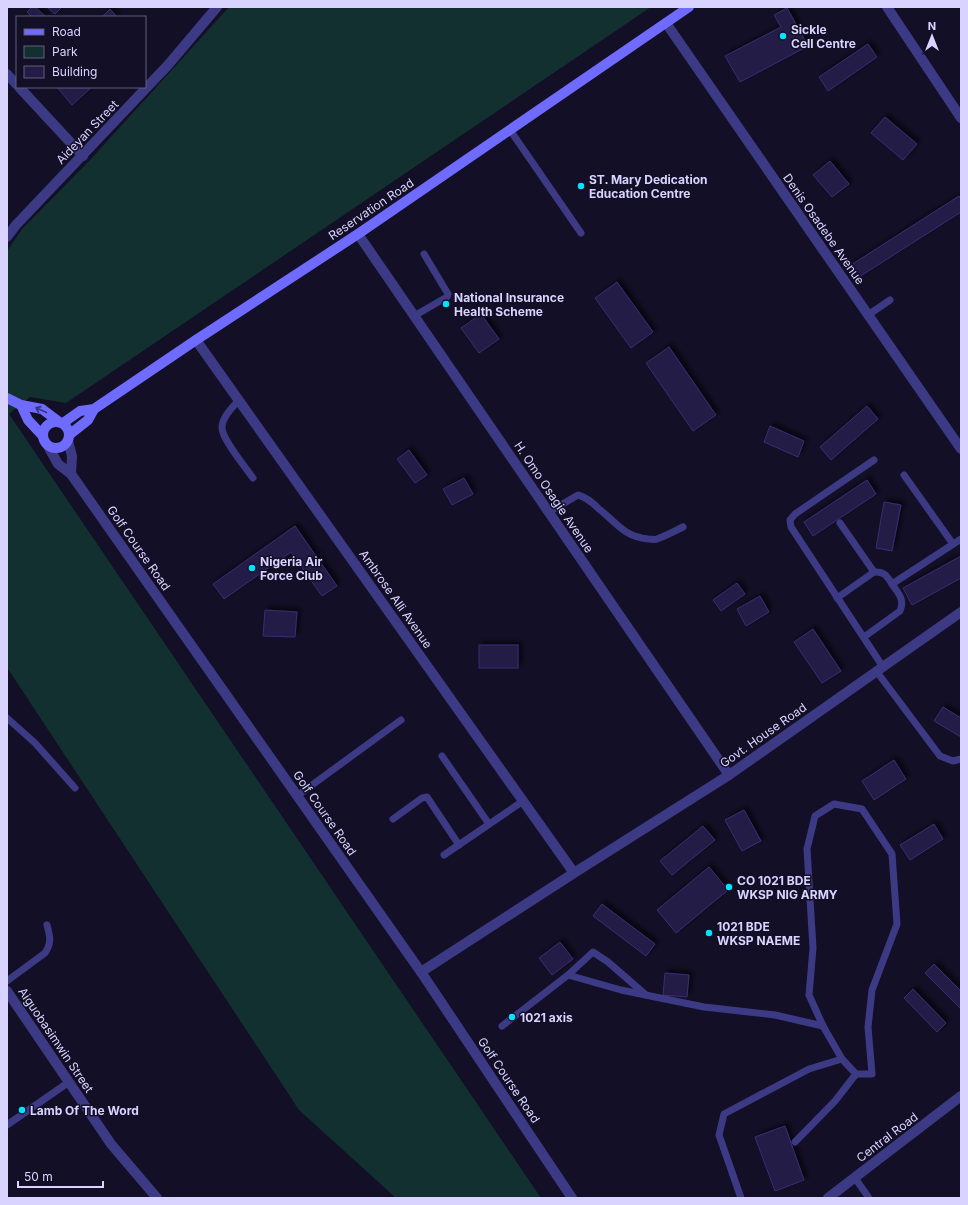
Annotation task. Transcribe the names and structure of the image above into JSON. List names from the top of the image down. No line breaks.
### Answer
{"streets":{"street":["Aideyan Street","Reservation Road","Denis Osadebe Avenue","H. Omo Osagie Avenue","Golf Course Road","Ambrose Alli Avenue","Govt. House Road","Aiguobasimwin Street","Central Road"]},"crossings":[["Reservation Road","Denis Osadebe Avenue"],["Reservation Road","H. Omo Osagie Avenue"],["Reservation Road","Golf Course Road"],["Reservation Road","Ambrose Alli Avenue"],["H. Omo Osagie Avenue","Govt. House Road"],["Golf Course Road","Govt. House Road"],["Ambrose Alli Avenue","Govt. House Road"]],"places":["Sickle Cell Centre","ST. Mary Dedication Education Centre","National Insurance Health Scheme","Nigeria Air Force Club","CO 1021 BDE WKSP NIG ARMY","1021 BDE WKSP NAEME","1021 axis","Lamb Of The Word"],"legend":["Road","Park","Building"],"scale_bar":"50 m","north":"top"}
